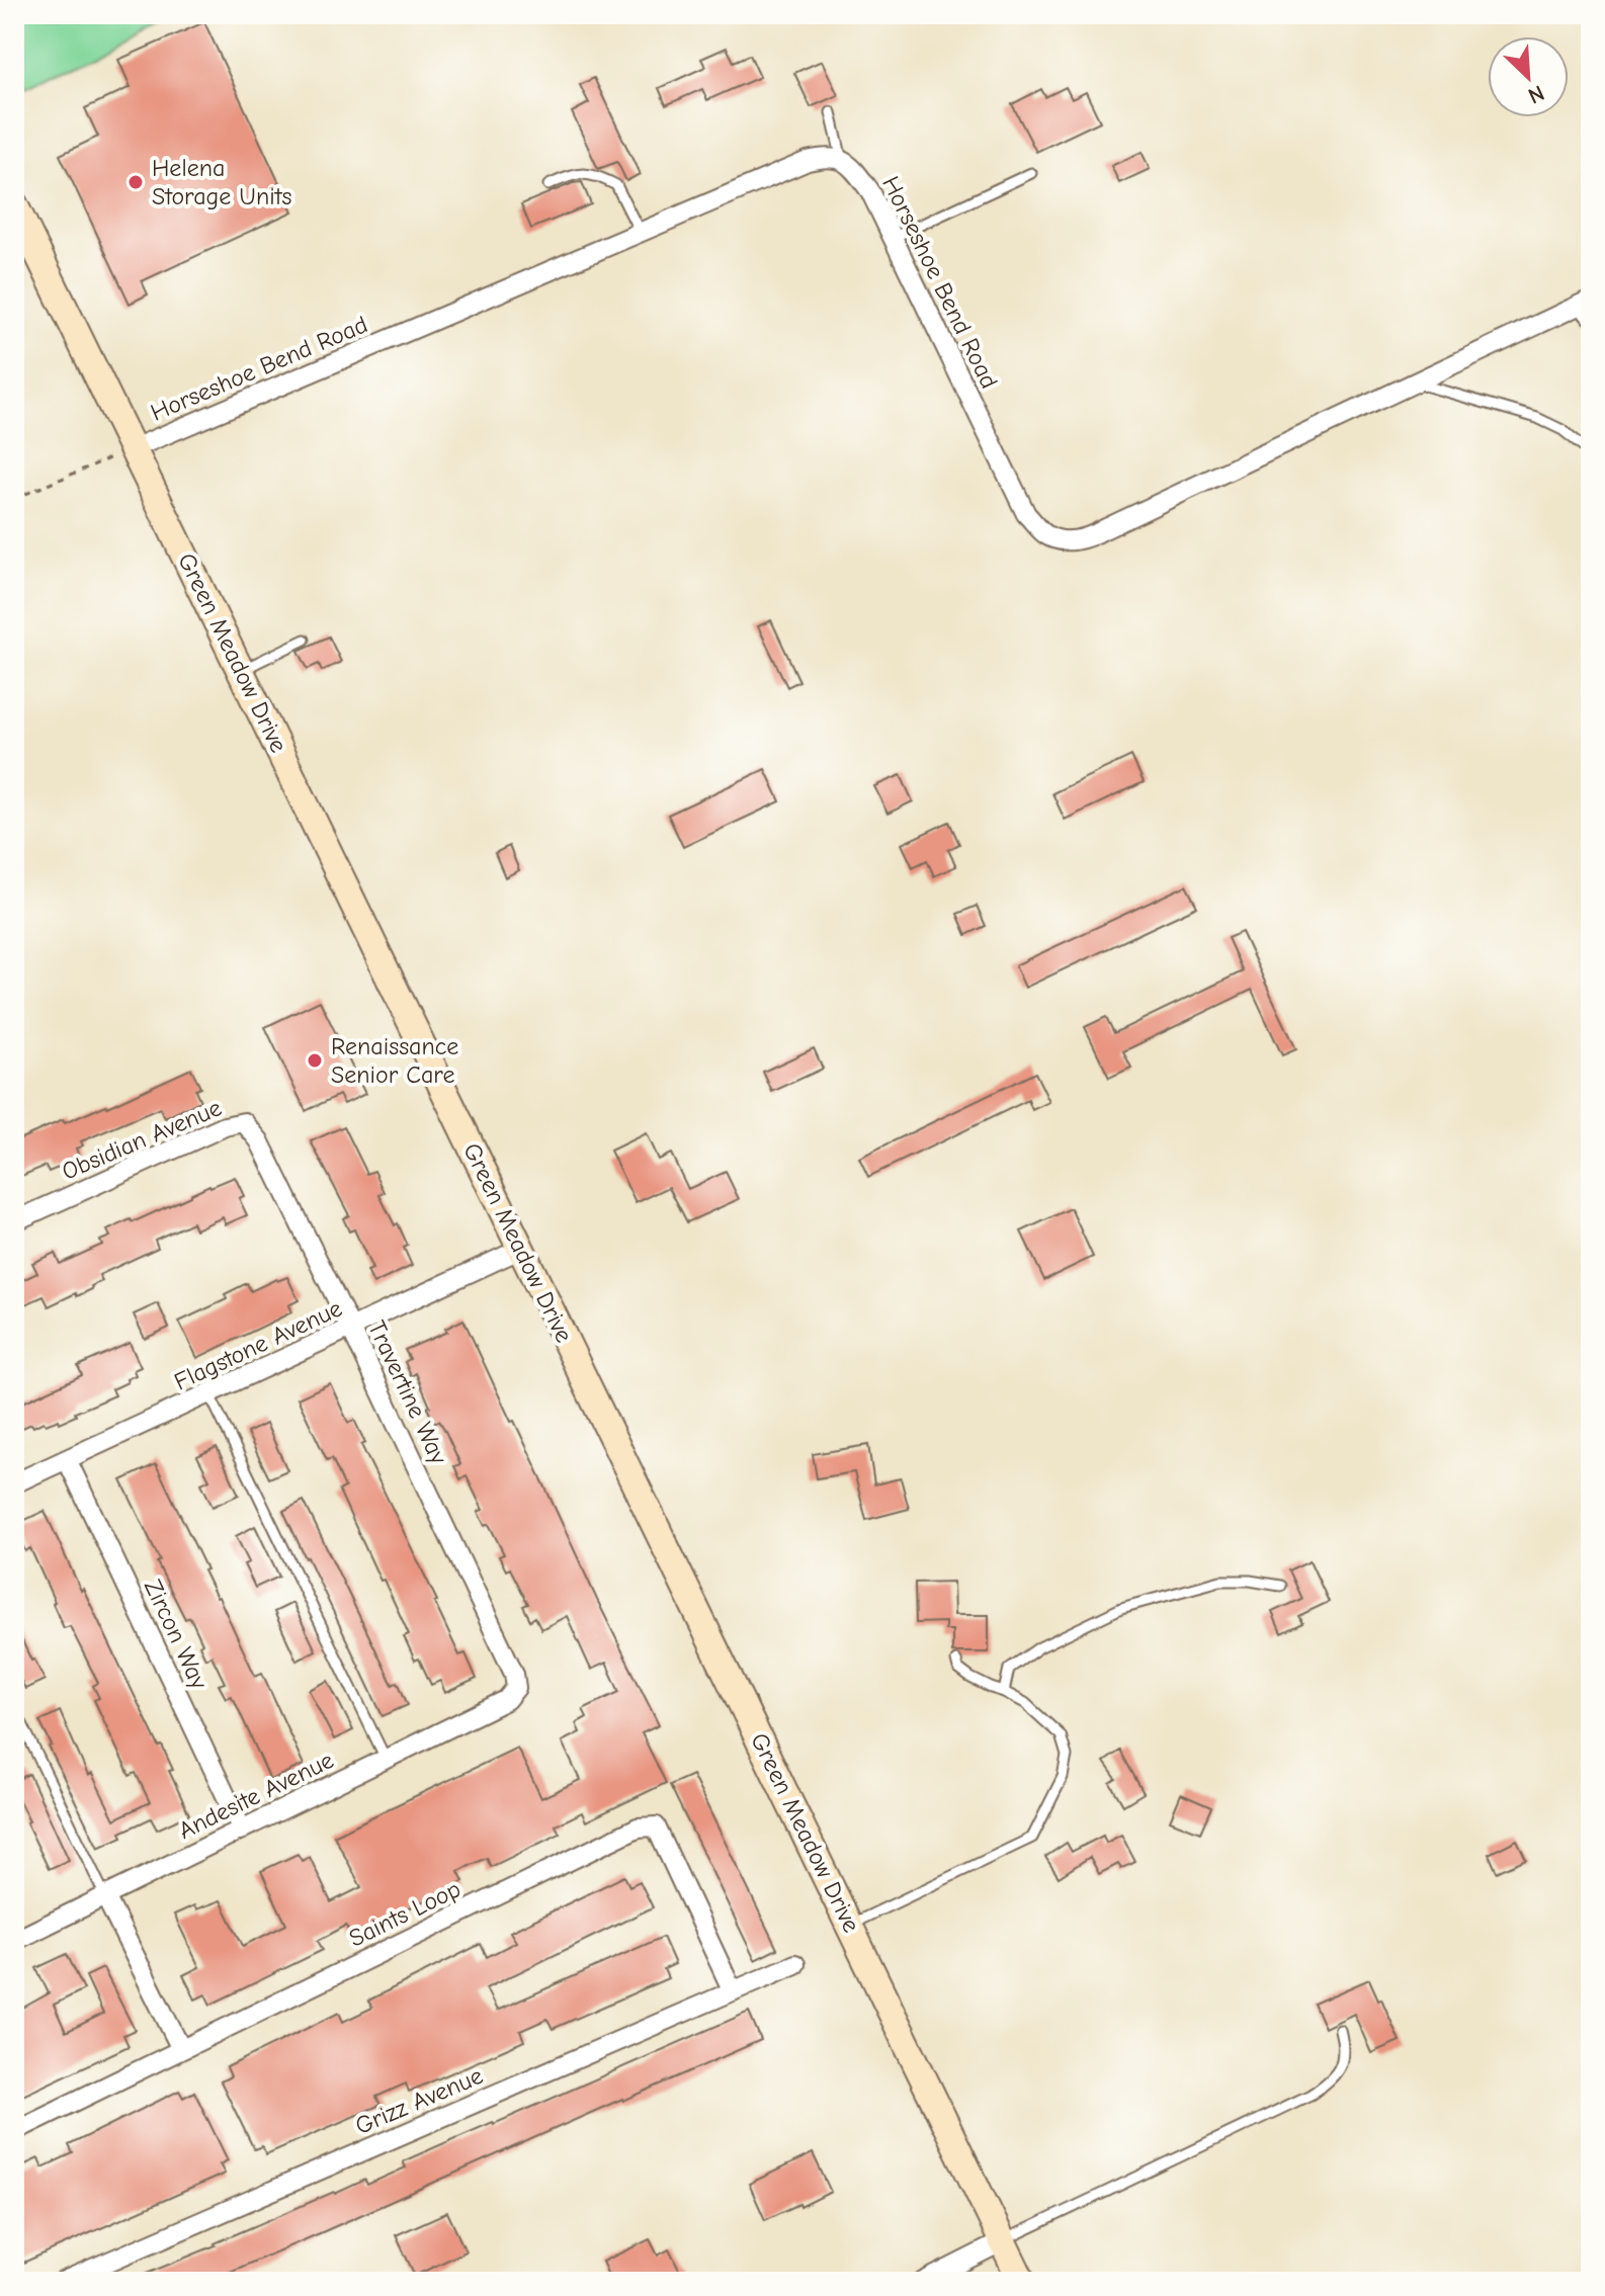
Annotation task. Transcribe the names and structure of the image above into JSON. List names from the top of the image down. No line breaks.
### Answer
{"streets":{"main road":["Green Meadow Drive"],"street":["Horseshoe Bend Road","Obsidian Avenue","Flagstone Avenue","Travertine Way","Zircon Way","Andesite Avenue","Saints Loop","Grizz Avenue"]},"crossings":[["Horseshoe Bend Road","Green Meadow Drive"],["Green Meadow Drive","Flagstone Avenue"],["Obsidian Avenue","Travertine Way"],["Flagstone Avenue","Travertine Way"],["Flagstone Avenue","Zircon Way"],["Travertine Way","Andesite Avenue"],["Zircon Way","Andesite Avenue"],["Saints Loop","Grizz Avenue"]],"places":["Helena Storage Units","Renaissance Senior Care"],"north":"bottom right"}
